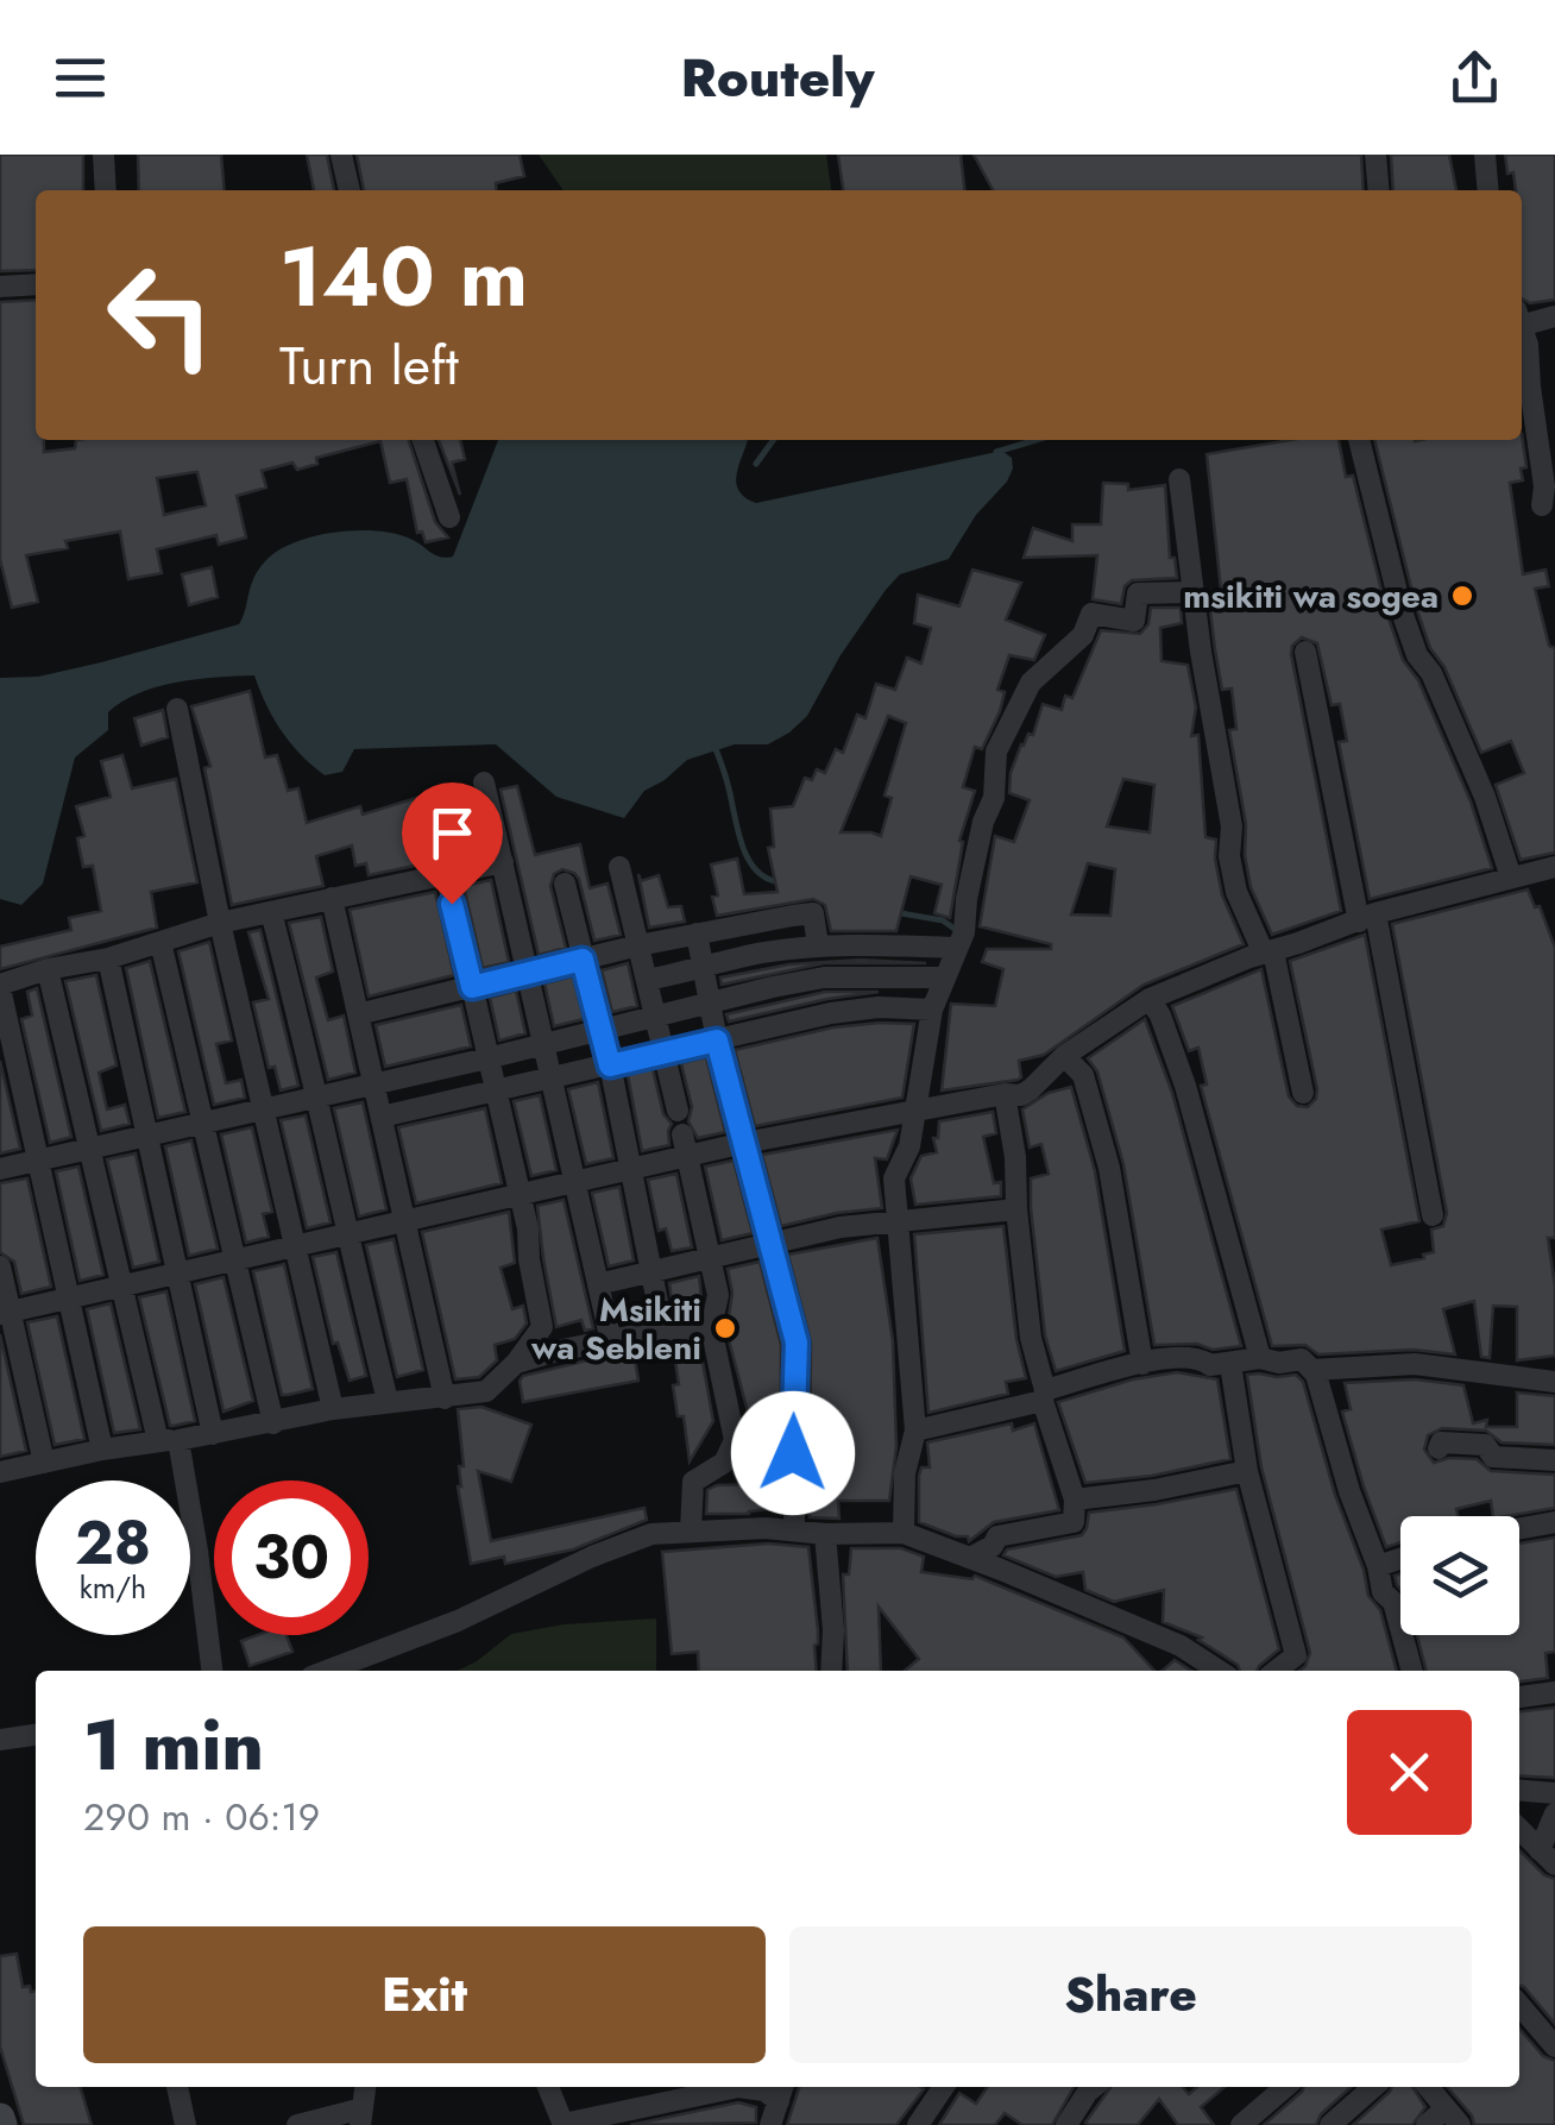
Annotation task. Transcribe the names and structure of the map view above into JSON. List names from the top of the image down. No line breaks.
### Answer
{"places":["msikiti wa sogea","Msikiti wa Sebleni"],"page":{"header":"Routely","turn":["140 m","Turn left"],"speed":"28 km/h","limit":"30","heading":["1 min","290 m · 06:19"],"buttons":["Exit","Share"]}}
